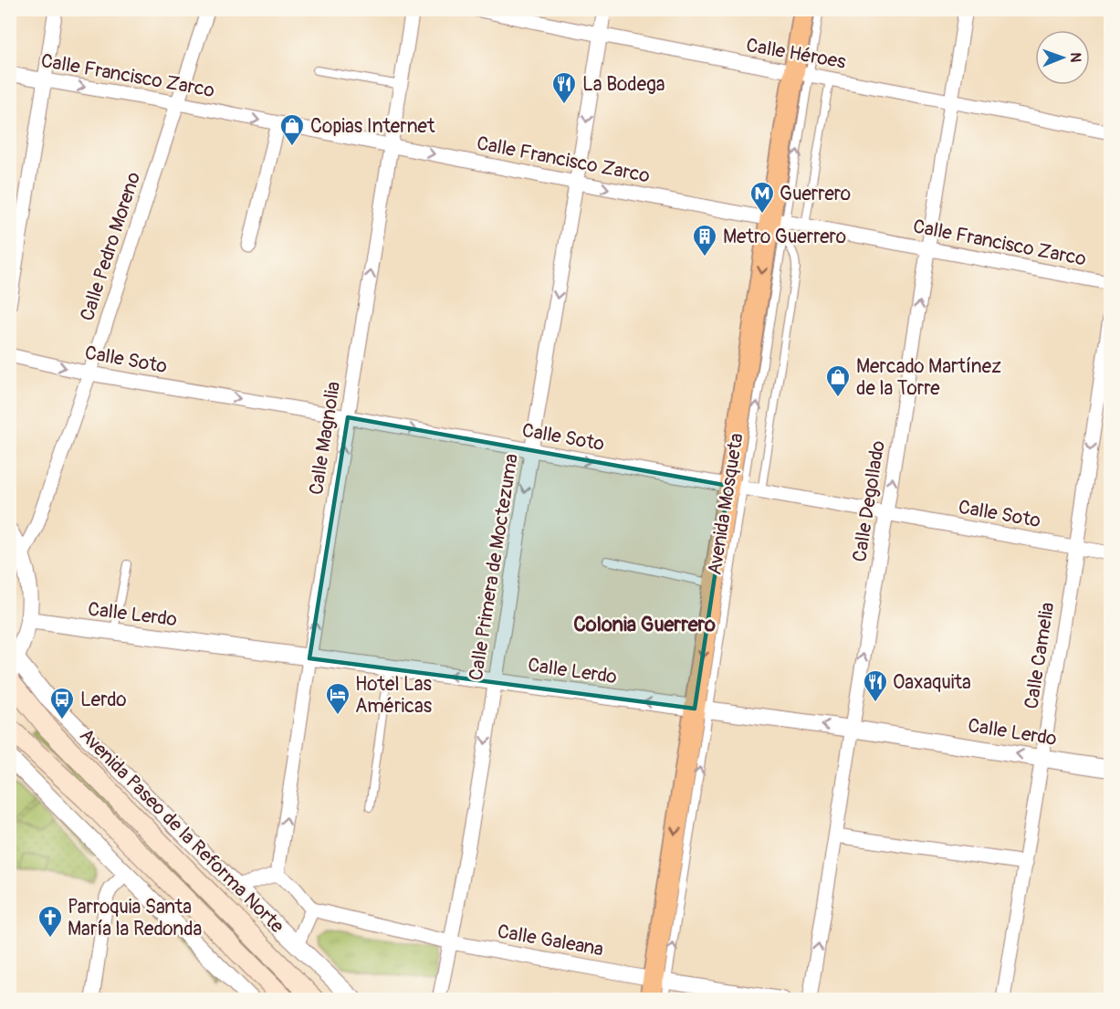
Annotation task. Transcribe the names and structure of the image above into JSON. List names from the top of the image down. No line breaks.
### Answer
{"streets":{"main road":["Avenida Mosqueta","Avenida Paseo de la Reforma Norte"],"street":["Calle Héroes","Calle Francisco Zarco","Calle Pedro Moreno","Calle Soto","Calle Magnolia","Calle Degollado","Calle Primera de Moctezuma","Calle Lerdo","Calle Camelia","Calle Galeana"]},"crossings":[["Calle Héroes","Calle Degollado"],["Calle Héroes","Avenida Mosqueta"],["Calle Héroes","Calle Primera de Moctezuma"],["Calle Francisco Zarco","Calle Pedro Moreno"],["Calle Francisco Zarco","Calle Magnolia"],["Calle Francisco Zarco","Calle Degollado"],["Calle Francisco Zarco","Avenida Mosqueta"],["Calle Francisco Zarco","Calle Primera de Moctezuma"],["Calle Pedro Moreno","Calle Soto"],["Calle Soto","Calle Magnolia"],["Calle Soto","Calle Degollado"],["Calle Soto","Avenida Mosqueta"],["Calle Soto","Calle Primera de Moctezuma"],["Calle Soto","Calle Camelia"],["Calle Magnolia","Calle Lerdo"],["Calle Degollado","Calle Lerdo"],["Avenida Mosqueta","Calle Lerdo"],["Avenida Mosqueta","Calle Galeana"],["Calle Primera de Moctezuma","Calle Lerdo"],["Calle Primera de Moctezuma","Calle Galeana"],["Calle Lerdo","Calle Camelia"]],"one_way":["Calle Francisco Zarco","Calle Soto","Calle Magnolia","Calle Degollado","Avenida Mosqueta","Calle Primera de Moctezuma","Calle Lerdo"],"districts":["Colonia Guerrero"],"places":{"restaurant":["La Bodega","Oaxaquita"],"shop":["Copias Internet","Mercado Martínez de la Torre"],"metro station":["Guerrero"],"building":["Metro Guerrero"],"hotel":["Hotel Las Américas"],"bus stop":["Lerdo"],"church":["Parroquia Santa María la Redonda"]},"north":"right"}
